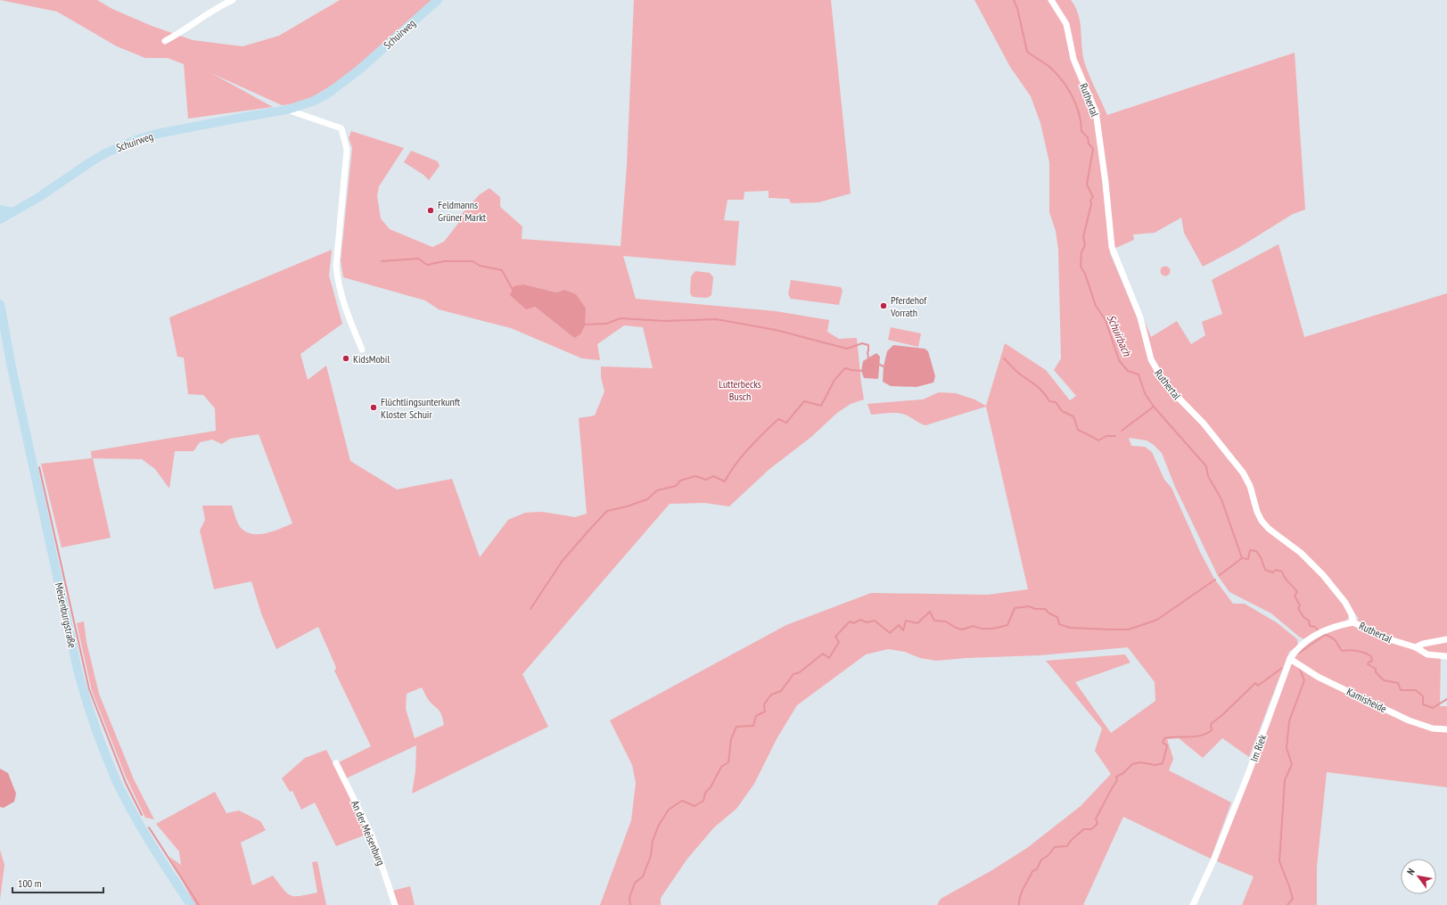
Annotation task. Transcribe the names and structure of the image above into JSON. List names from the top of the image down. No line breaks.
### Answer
{"streets":{"main road":["Schuirweg","Meisenburgstraße"],"street":["Ruthertal","Kamisheide","Im Riek","An der Meisenburg"]},"crossings":[["Ruthertal","Im Riek"],["Kamisheide","Im Riek"]],"water":["Schuirbach"],"parks":["Lutterbecks Busch"],"places":["Feldmanns Grüner Markt","Pferdehof Vorrath","KidsMobil","Flüchtlingsunterkunft Kloster Schuir"],"scale_bar":"100 m","north":"top left"}
